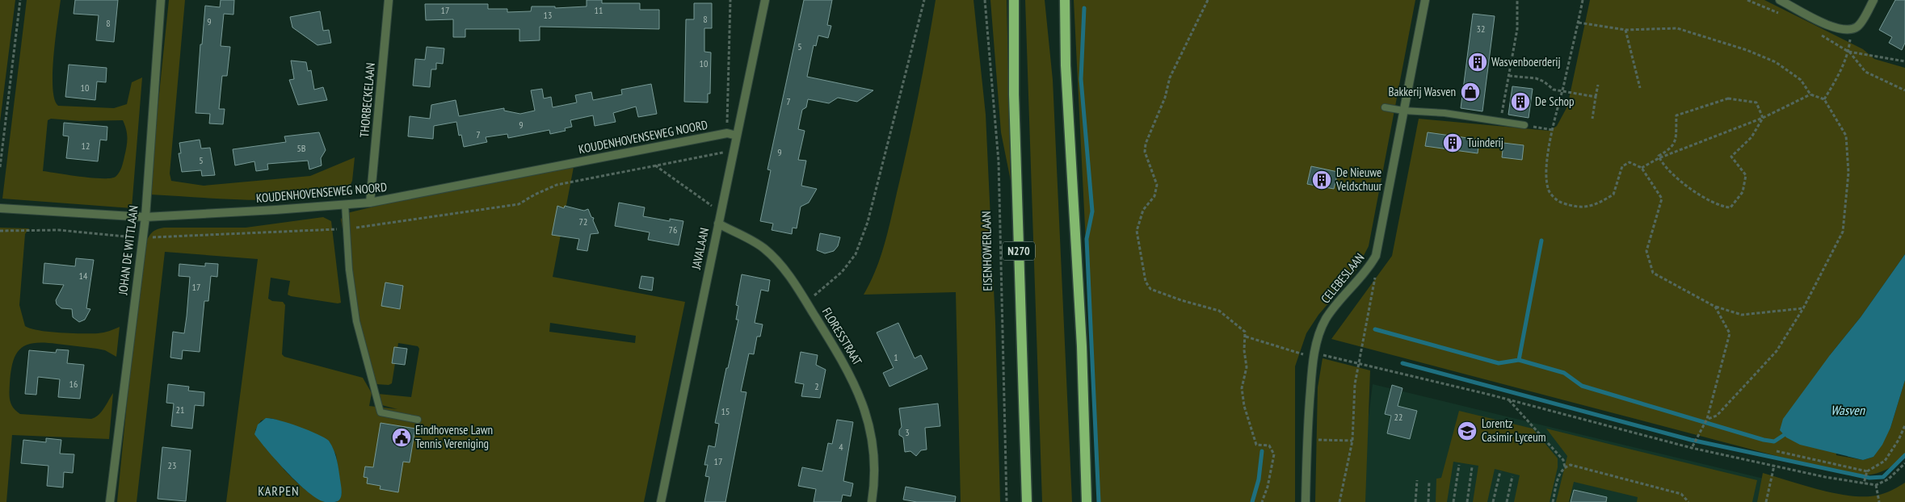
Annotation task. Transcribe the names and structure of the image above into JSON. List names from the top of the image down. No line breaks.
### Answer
{"streets":{"main road":["N270"],"street":["THORBECKELAAN","KOUDENHOVENSEWEG NOORD","JAVALAAN","JOHAN DE WITTLAAN","CELEBESLAAN","FLORESSTRAAT"],"path":["EISENHOWERLAAN"]},"crossings":[["THORBECKELAAN","KOUDENHOVENSEWEG NOORD"],["KOUDENHOVENSEWEG NOORD","JAVALAAN"],["KOUDENHOVENSEWEG NOORD","JOHAN DE WITTLAAN"],["JAVALAAN","FLORESSTRAAT"]],"districts":["KARPEN"],"water":["Wasven"],"places":{"building":["Wasvenboerderij","De Schop","Tuinderij","De Nieuwe Veldschuur"],"shop":["Bakkerij Wasven"],"school or university":["Lorentz Casimir Lyceum"],"public building":["Eindhovense Lawn Tennis Vereniging"]},"house_numbers":["17","11","13","8","9","8","32","5","10","10","7","9","7","12","5B","9","5","72","76","14","17","1","16","2","21","15","22","3","4","17","23"]}
